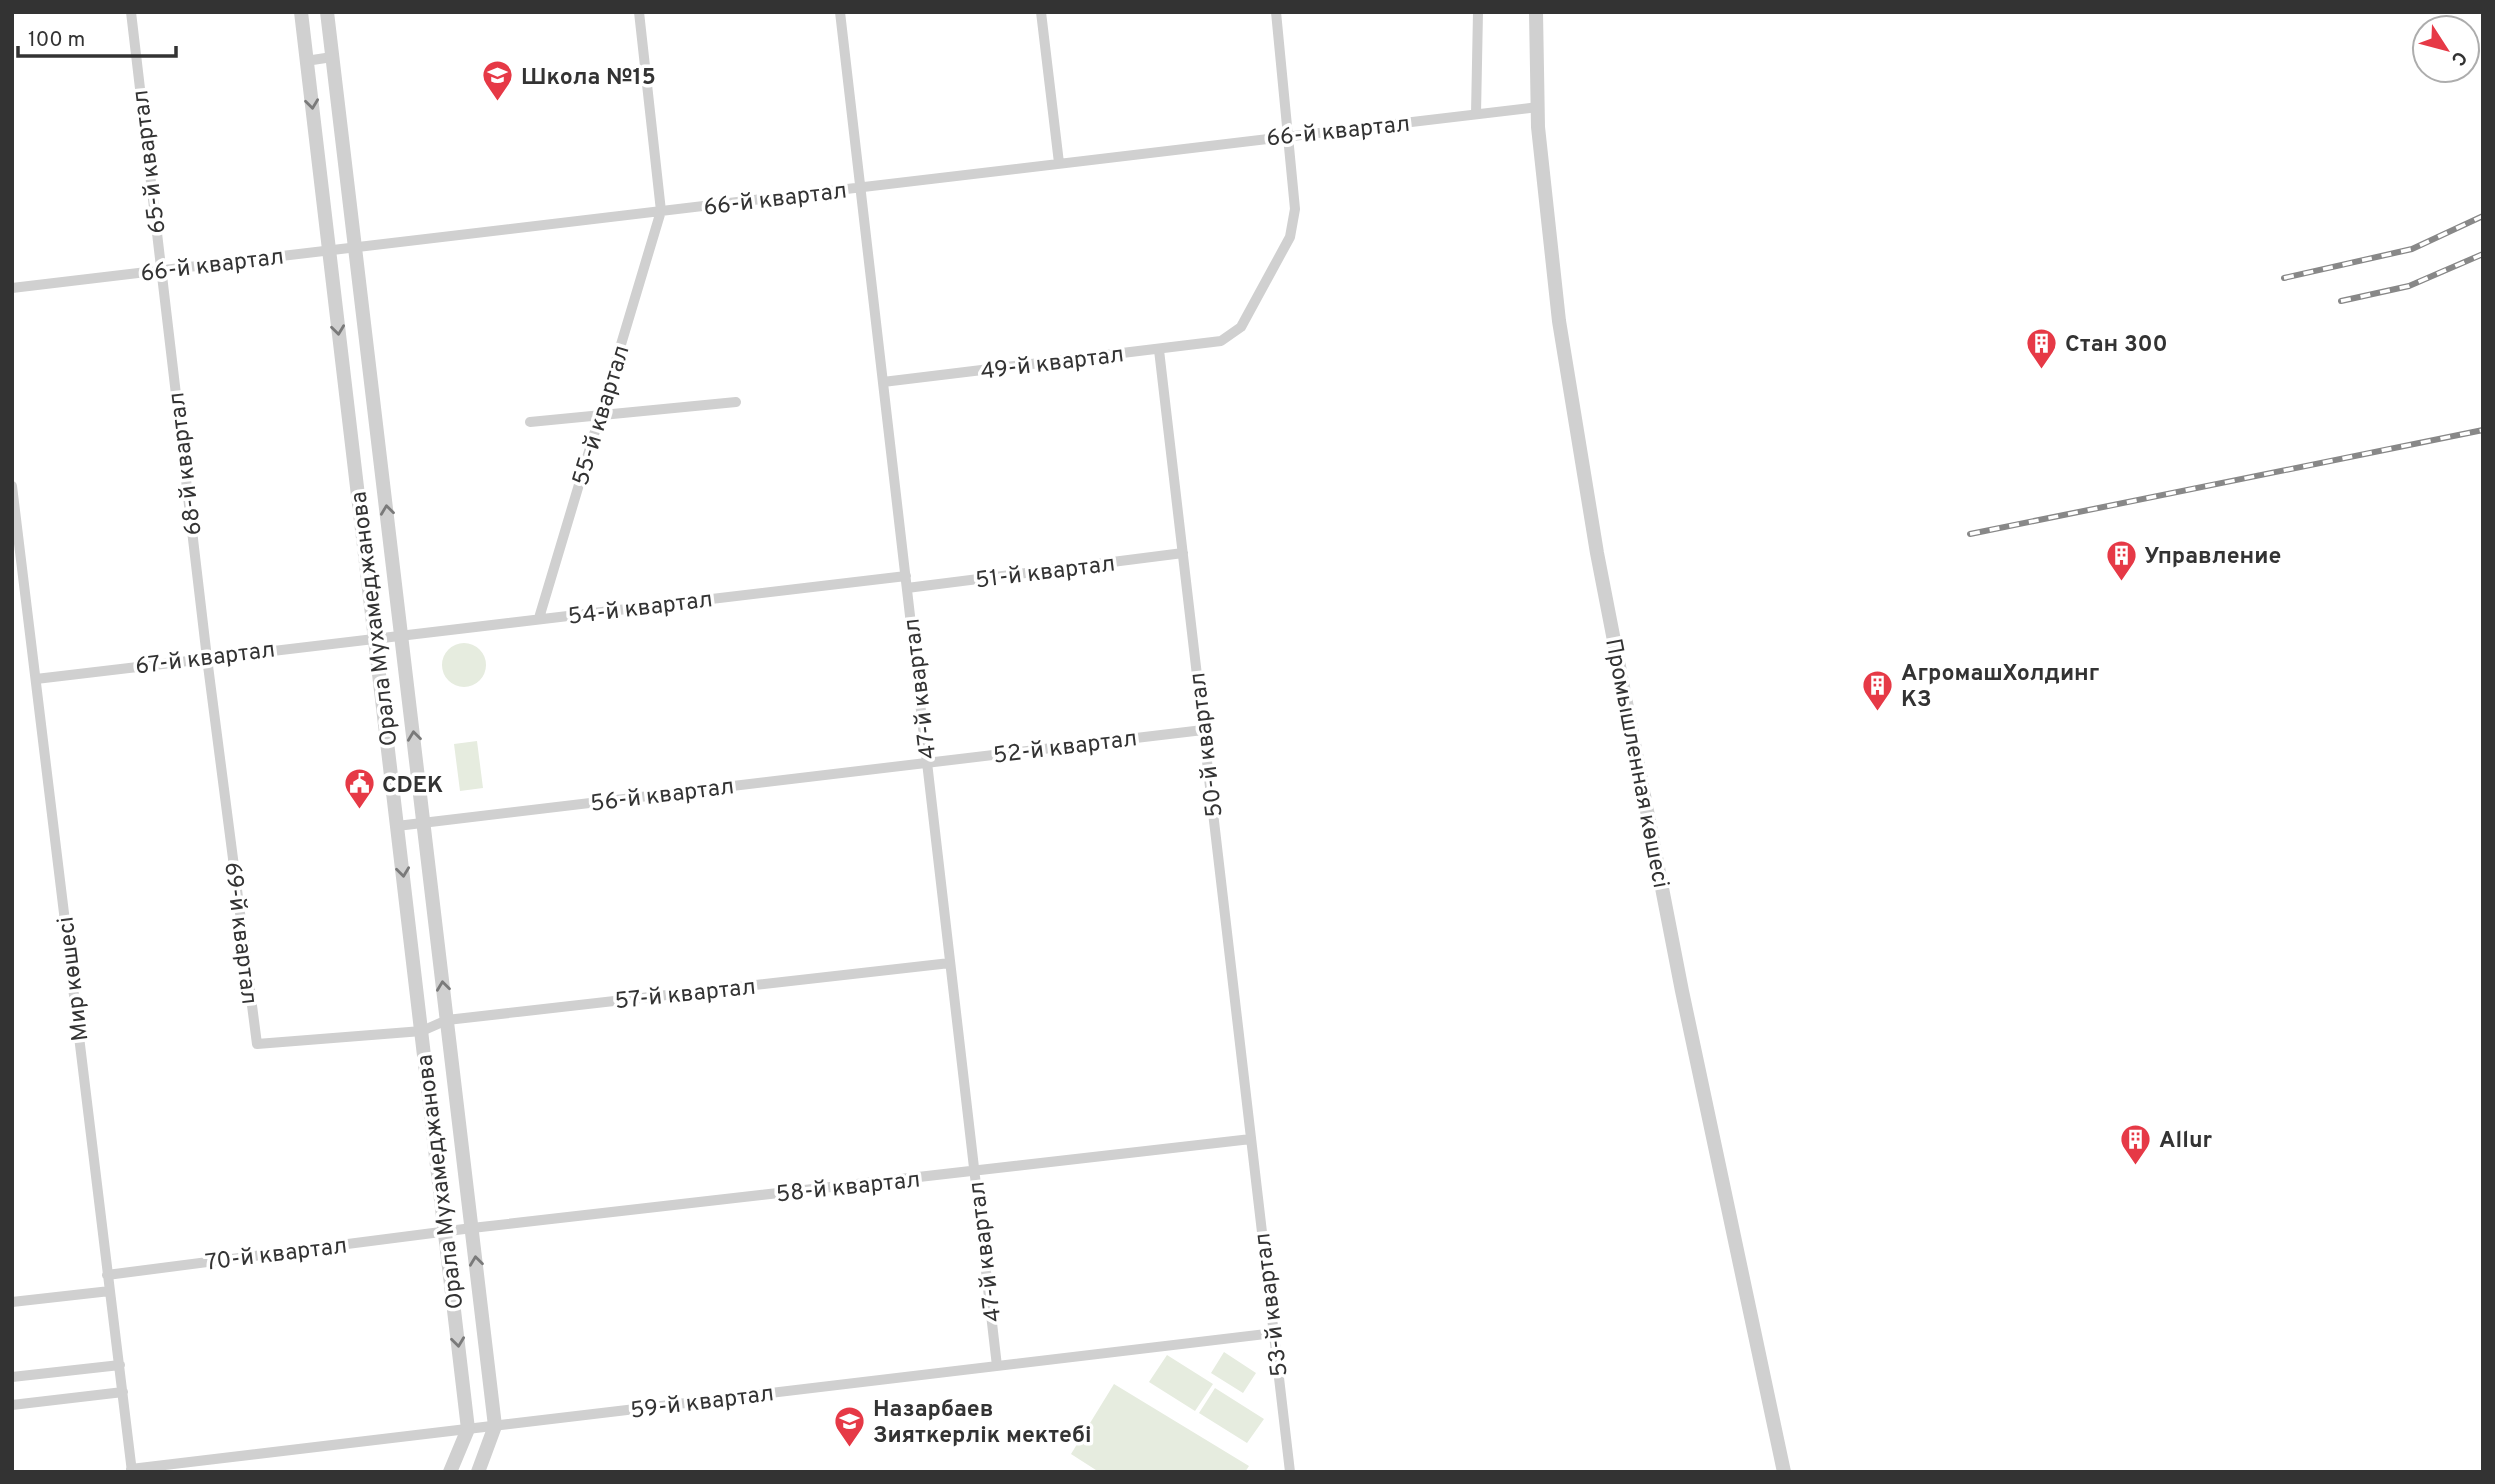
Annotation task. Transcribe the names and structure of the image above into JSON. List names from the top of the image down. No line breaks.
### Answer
{"streets":{"street":["66-й квартал","65-й квартал","49-й квартал","55-й квартал","68-й квартал","51-й квартал","54-й квартал","Орала Мухамеджанова","67-й квартал","47-й квартал","50-й квартал","52-й квартал","Промышленная көшесі","56-й квартал","69-й квартал","Мир көшесі","57-й квартал","58-й квартал","70-й квартал","53-й квартал","59-й квартал"]},"crossings":[["66-й квартал","65-й квартал"],["66-й квартал","49-й квартал"],["66-й квартал","55-й квартал"],["66-й квартал","68-й квартал"],["66-й квартал","Орала Мухамеджанова"],["66-й квартал","47-й квартал"],["66-й квартал","Промышленная көшесі"],["65-й квартал","68-й квартал"],["49-й квартал","47-й квартал"],["49-й квартал","50-й квартал"],["55-й квартал","54-й квартал"],["68-й квартал","67-й квартал"],["68-й квартал","69-й квартал"],["51-й квартал","54-й квартал"],["51-й квартал","47-й квартал"],["51-й квартал","50-й квартал"],["54-й квартал","Орала Мухамеджанова"],["54-й квартал","67-й квартал"],["54-й квартал","47-й квартал"],["Орала Мухамеджанова","67-й квартал"],["Орала Мухамеджанова","56-й квартал"],["Орала Мухамеджанова","69-й квартал"],["Орала Мухамеджанова","57-й квартал"],["Орала Мухамеджанова","58-й квартал"],["Орала Мухамеджанова","70-й квартал"],["Орала Мухамеджанова","59-й квартал"],["67-й квартал","69-й квартал"],["67-й квартал","Мир көшесі"],["47-й квартал","52-й квартал"],["47-й квартал","56-й квартал"],["47-й квартал","57-й квартал"],["47-й квартал","58-й квартал"],["47-й квартал","59-й квартал"],["50-й квартал","52-й квартал"],["50-й квартал","58-й квартал"],["50-й квартал","53-й квартал"],["52-й квартал","56-й квартал"],["69-й квартал","57-й квартал"],["Мир көшесі","70-й квартал"],["Мир көшесі","59-й квартал"],["58-й квартал","70-й квартал"],["58-й квартал","53-й квартал"],["53-й квартал","59-й квартал"]],"places":{"school or university":["Школа №15","Назарбаев Зияткерлік мектебі"],"building":["Стан 300","Управление","АгромашХолдинг КЗ","Allur"],"public building":["CDEK"]},"scale_bar":"100 m","north":"bottom right"}
